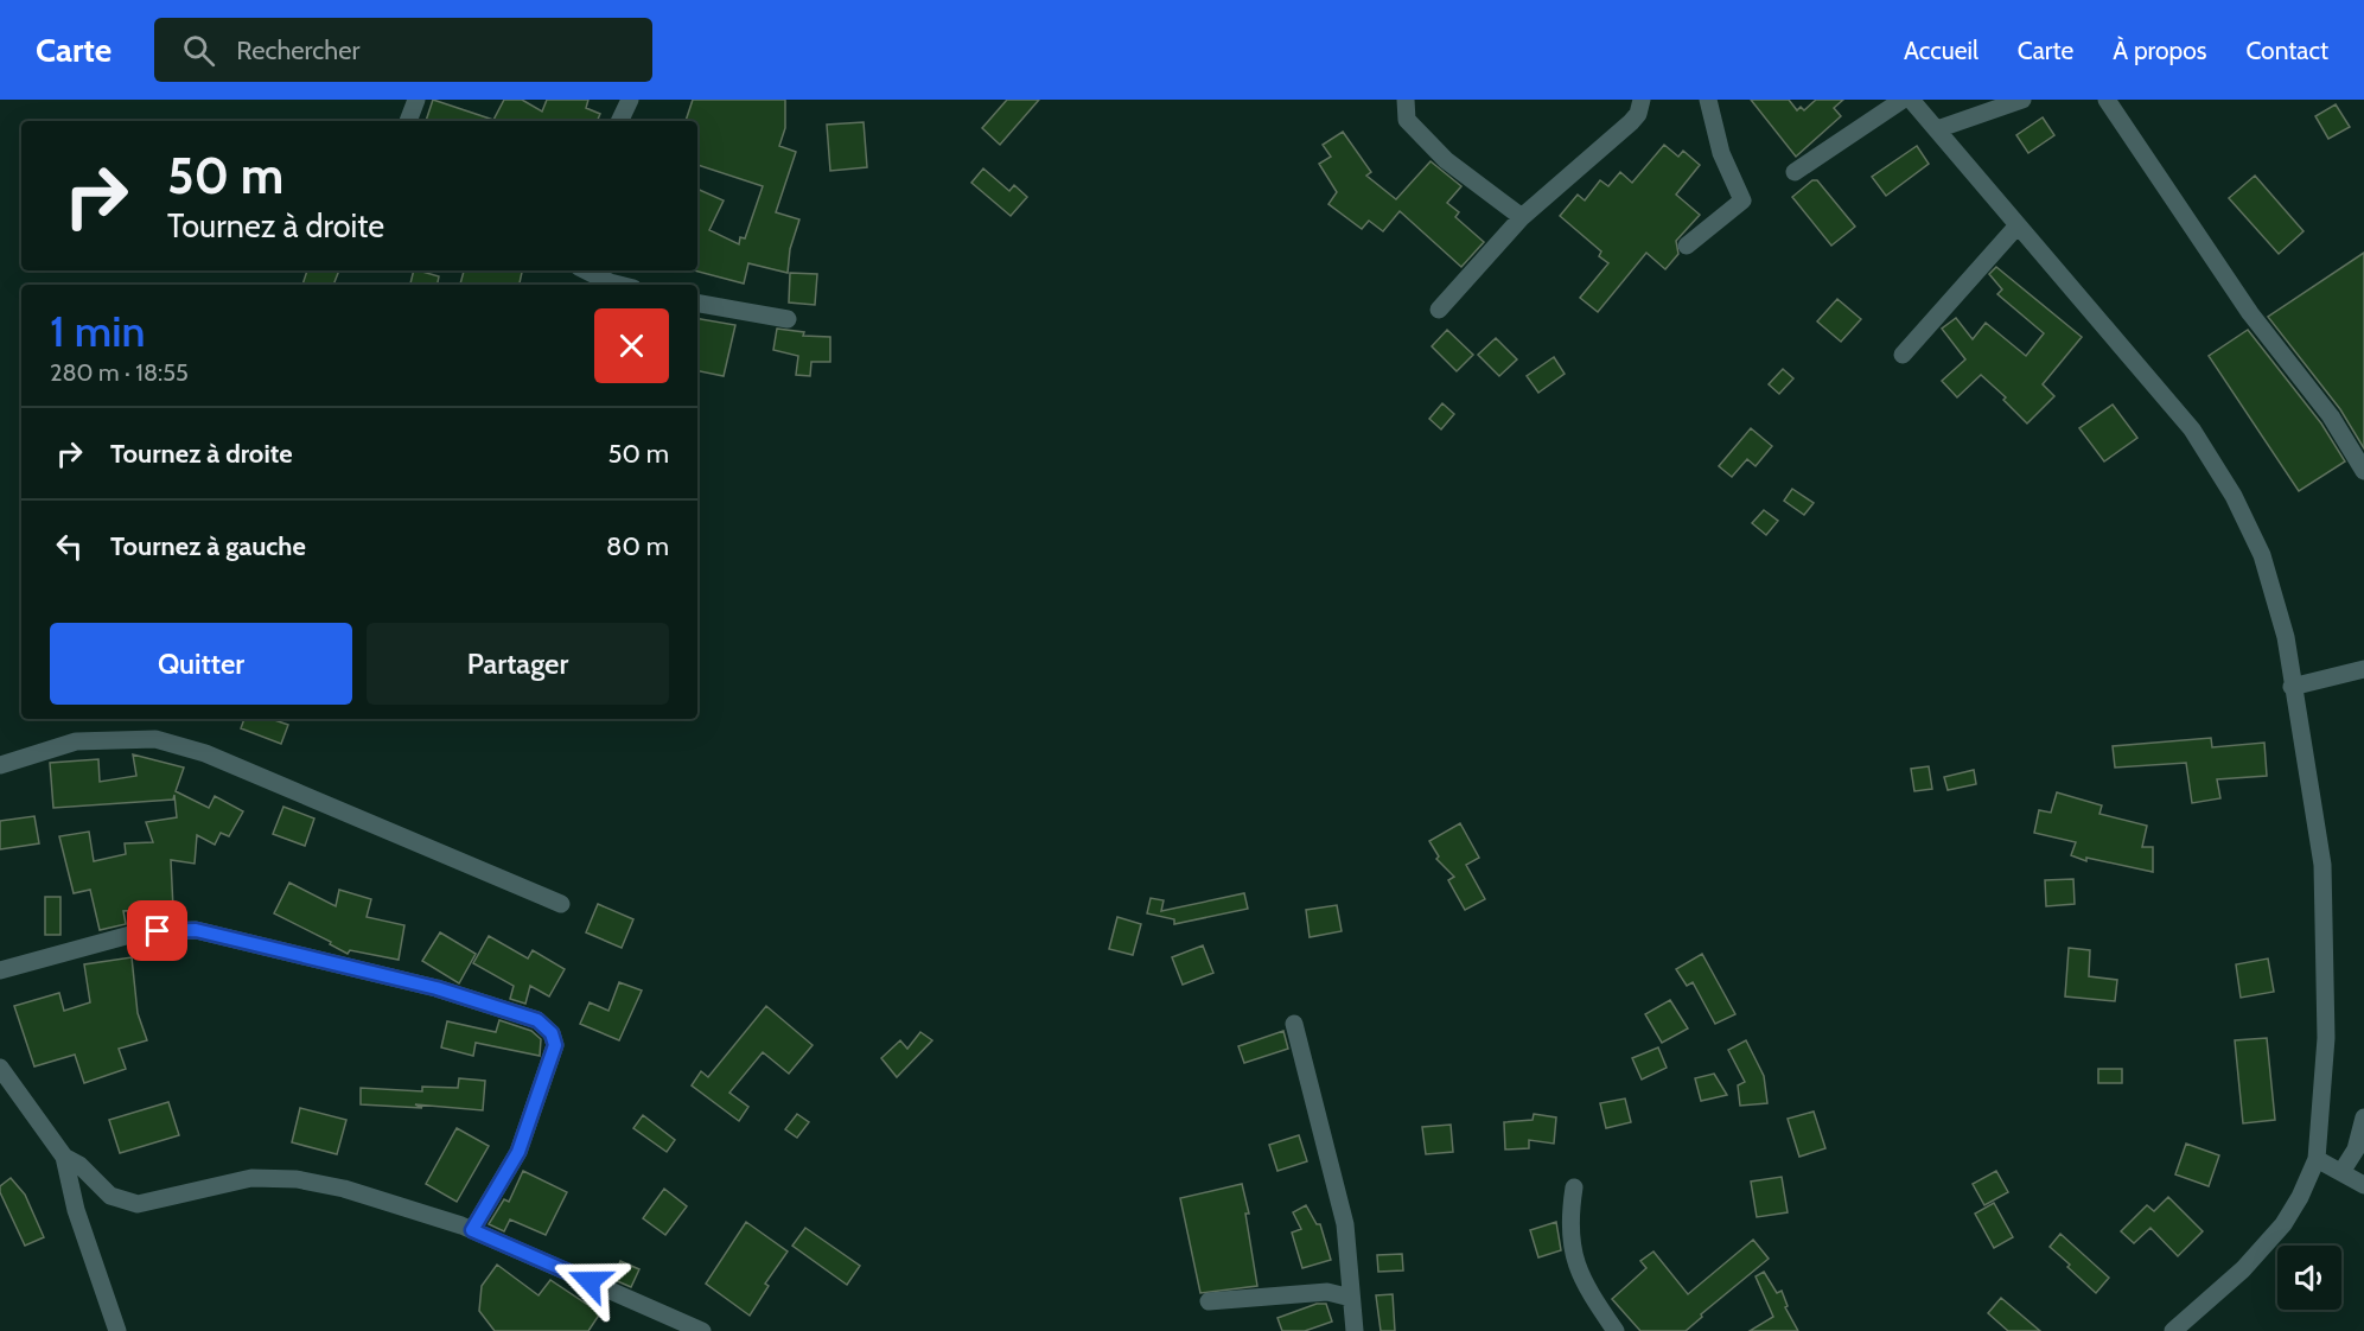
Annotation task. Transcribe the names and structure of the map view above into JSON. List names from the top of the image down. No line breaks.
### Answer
{"page":{"header":"Carte","search":"Rechercher","nav":["Accueil","Carte","À propos","Contact"],"turn":["50 m","Tournez à droite"],"heading":["1 min","280 m · 18:55"],"list":[{"name":"Tournez à droite","value":"50 m"},{"name":"Tournez à gauche","value":"80 m"}],"buttons":["Quitter","Partager"]}}
